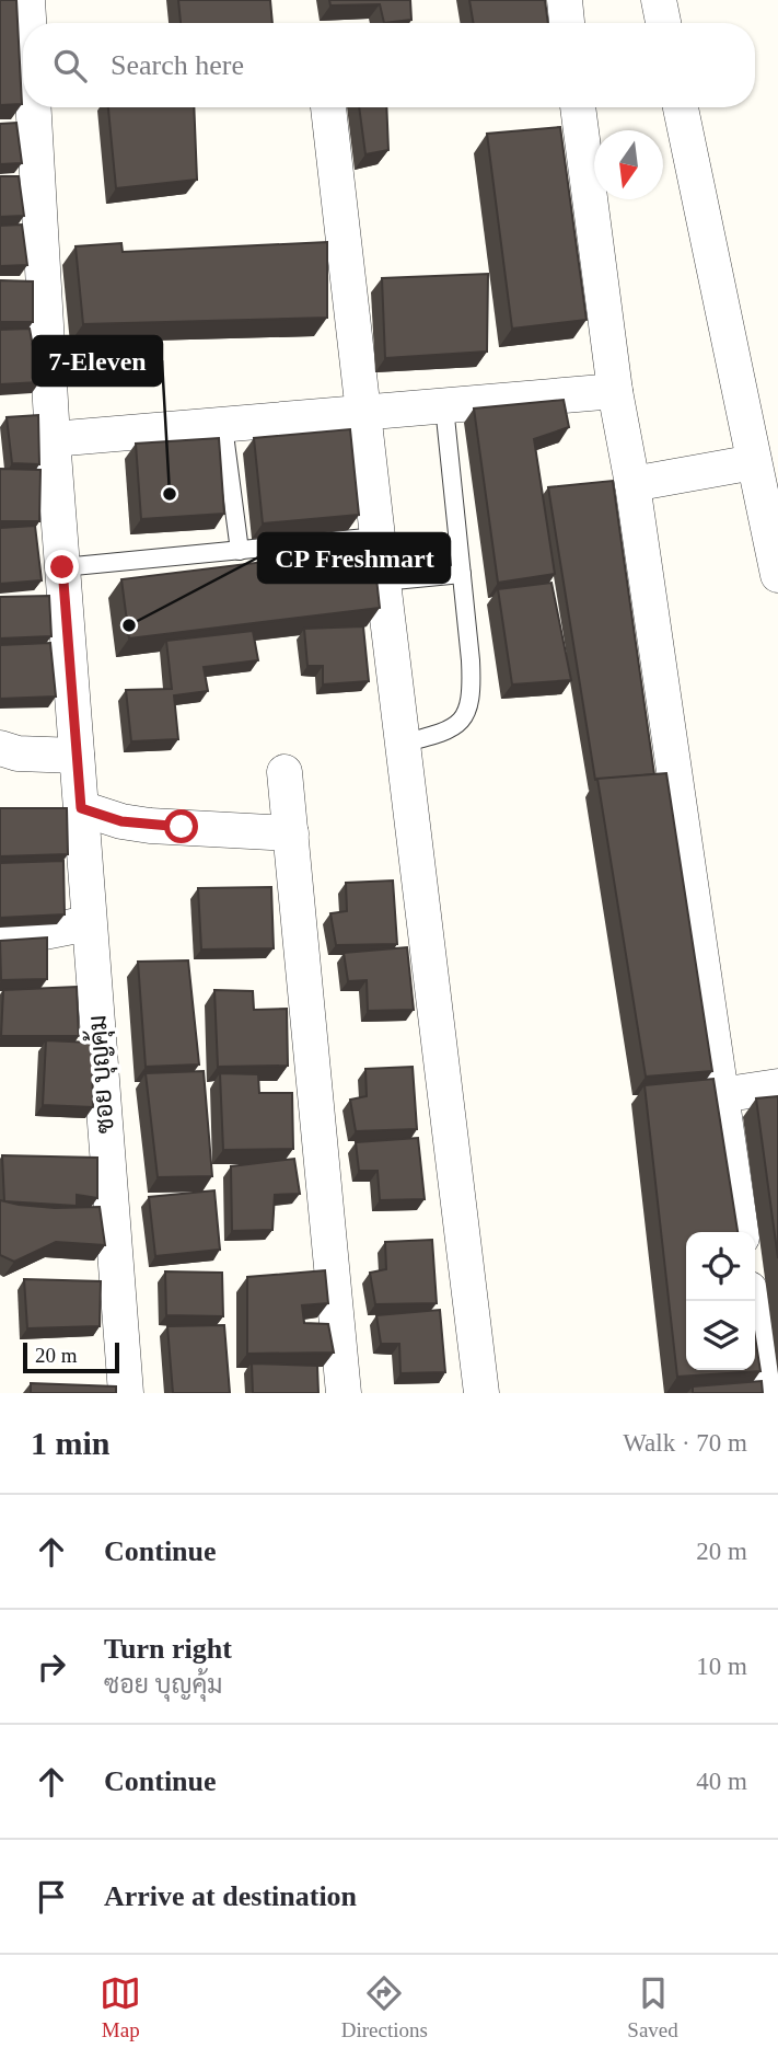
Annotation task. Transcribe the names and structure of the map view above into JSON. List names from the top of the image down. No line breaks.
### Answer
{"streets":{"street":["ซอย บุญคุ้ม"]},"places":["7-Eleven","CP Freshmart"],"scale_bar":"20 m","north":"bottom","page":{"search":"Search here","scale":"20 m","heading":["1 min","Walk · 70 m"],"list":[["Continue","20 m"],["Turn right","ซอย บุญคุ้ม","10 m"],["Continue","40 m"],"Arrive at destination"],"nav":["Map","Directions","Saved"]}}
